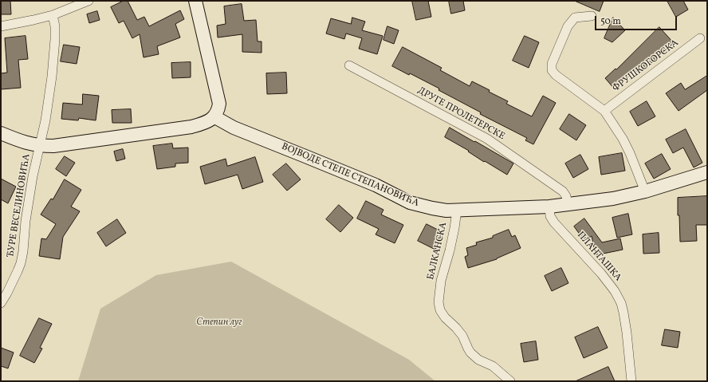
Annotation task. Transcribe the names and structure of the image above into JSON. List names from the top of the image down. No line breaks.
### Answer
{"streets":{"street":["ФРУШКОГОРСКА","ДРУГЕ ПРОЛЕТЕРСКЕ","ВОЈВОДЕ СТЕПЕ СТЕПАНОВИЋА","ЂУРЕ ВЕСЕЛИНОВИЋА","БАЛКАНСКА","ПЛАНТАШКА"]},"crossings":[["ДРУГЕ ПРОЛЕТЕРСКЕ","ВОЈВОДЕ СТЕПЕ СТЕПАНОВИЋА"],["ВОЈВОДЕ СТЕПЕ СТЕПАНОВИЋА","БАЛКАНСКА"],["ВОЈВОДЕ СТЕПЕ СТЕПАНОВИЋА","ПЛАНТАШКА"]],"parks":["Степин луг"],"scale_bar":"50 m"}
